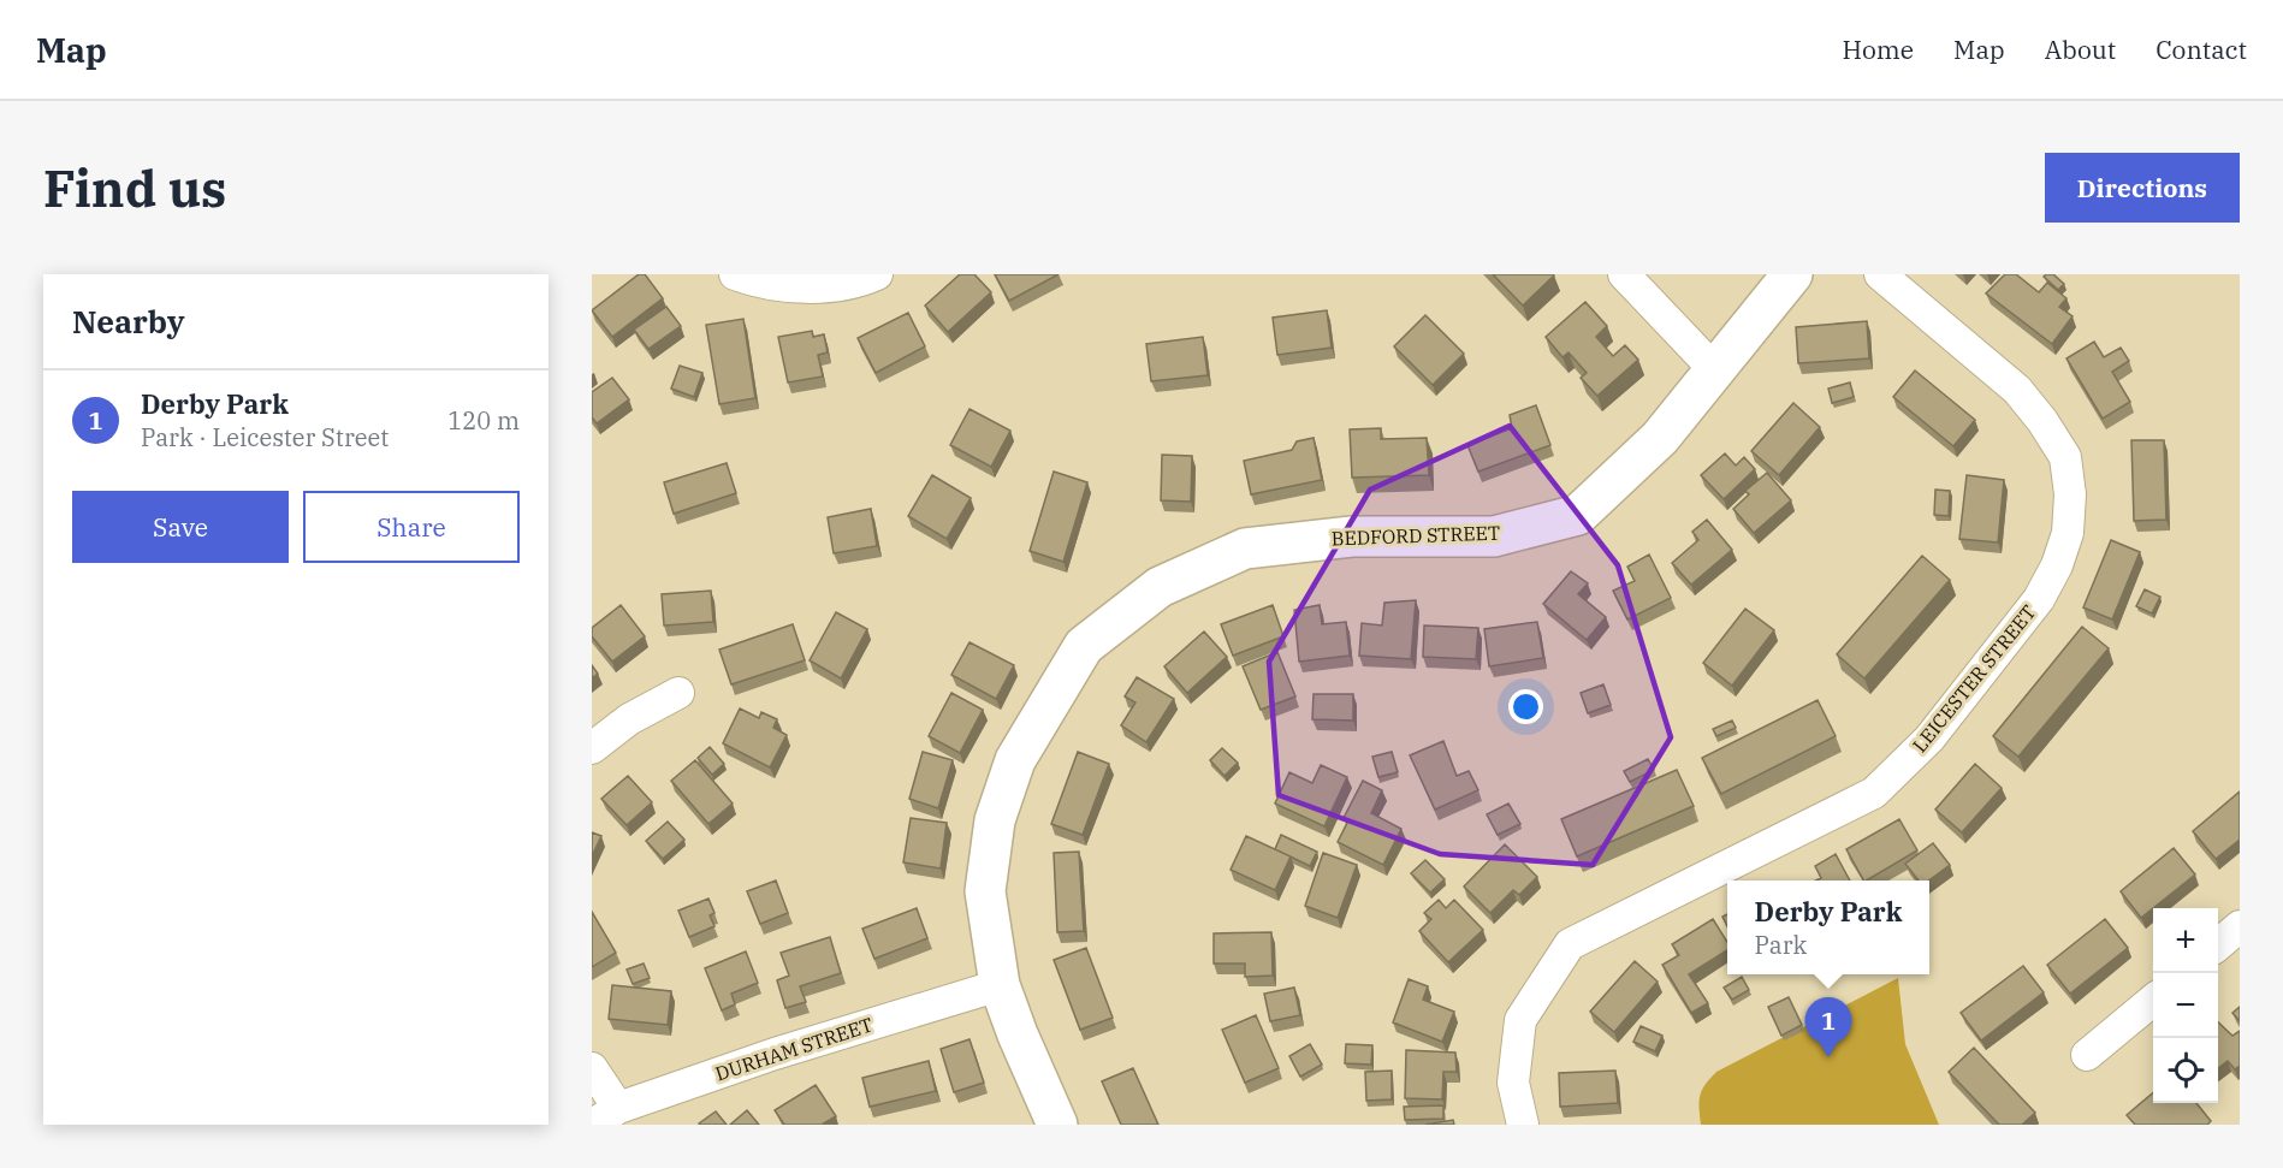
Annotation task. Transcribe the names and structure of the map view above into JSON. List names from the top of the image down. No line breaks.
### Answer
{"streets":{"street":["BEDFORD STREET","LEICESTER STREET","DURHAM STREET"]},"crossings":[["BEDFORD STREET","DURHAM STREET"]],"page":{"header":"Map","nav":["Home","Map","About","Contact"],"buttons":["Directions",["Save","Share"]],"title":"Find us","heading":"Nearby","list":[{"mark":"1","name":"Derby Park","note":"Park · Leicester Street","value":"120 m"}],"popup":["Derby Park","Park"],"map_buttons":["+","−"],"pins":"1"}}
